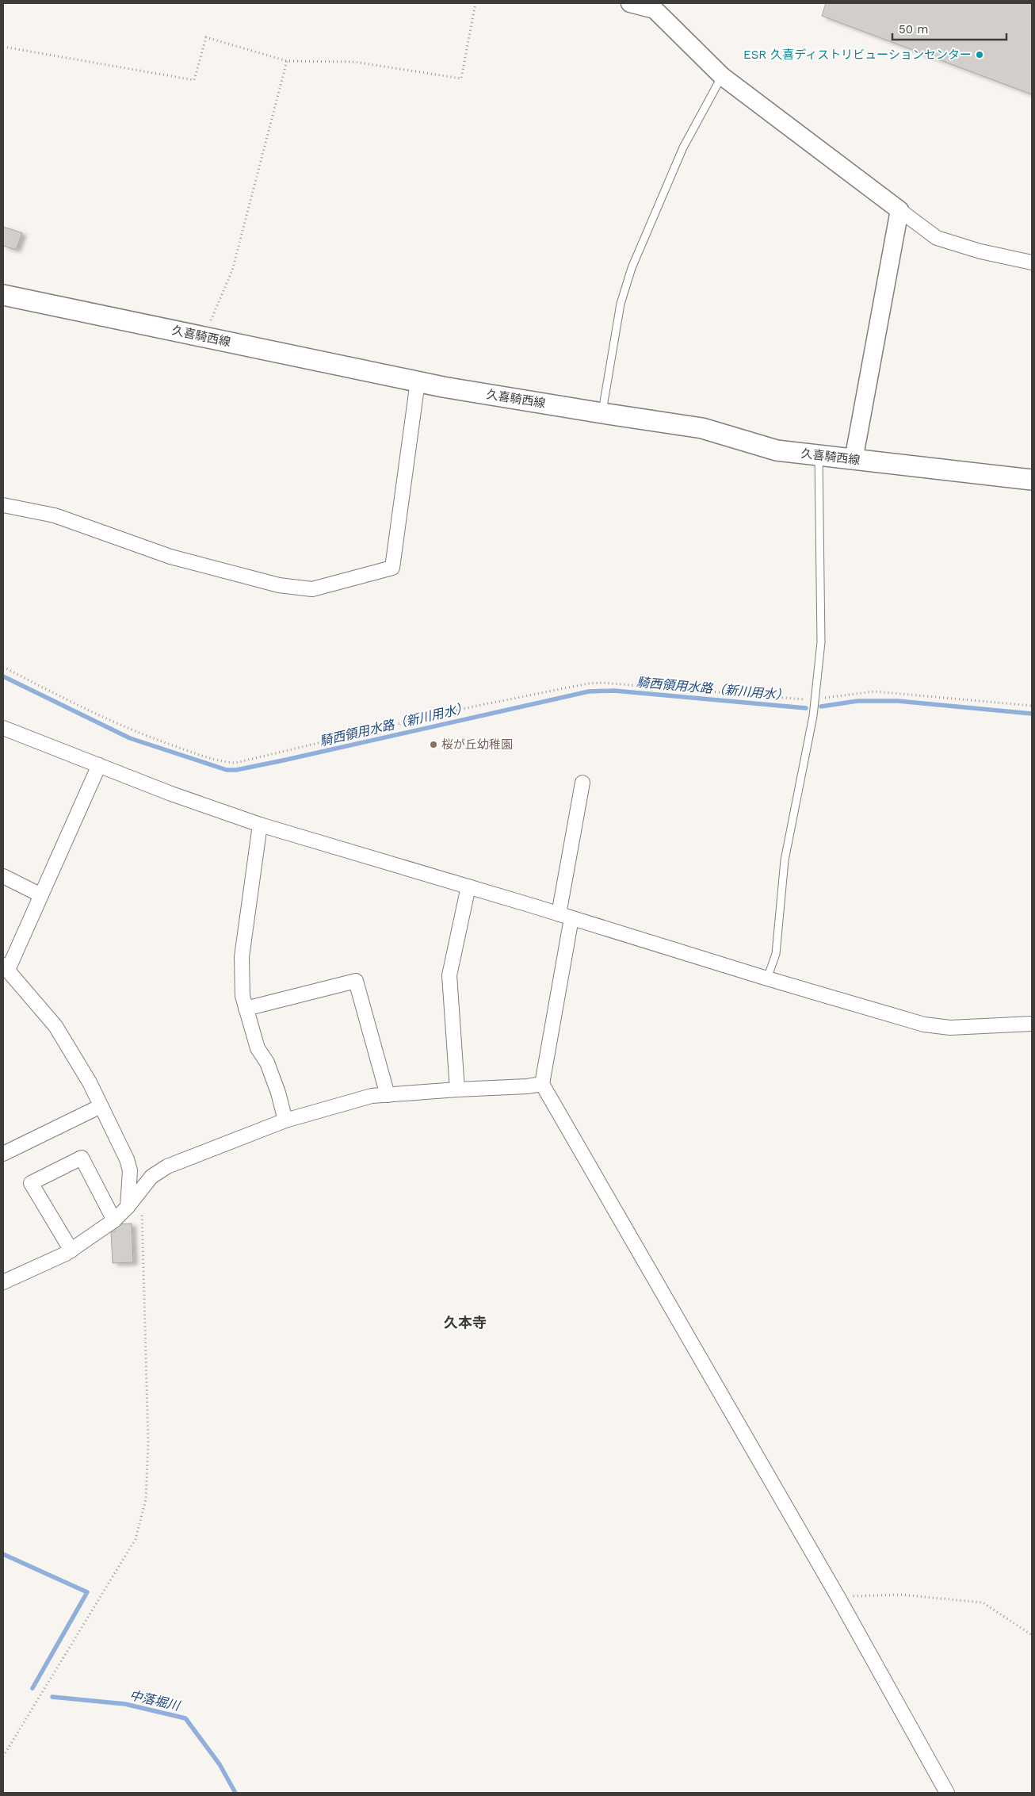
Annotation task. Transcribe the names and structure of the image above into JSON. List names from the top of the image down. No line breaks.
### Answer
{"streets":{"main road":["久喜騎西線"]},"districts":["久本寺"],"water":["騎西領用水路（新川用水）","中落堀川"],"places":["ESR 久喜ディストリビューションセンター","桜が丘幼稚園"],"scale_bar":"50 m"}
